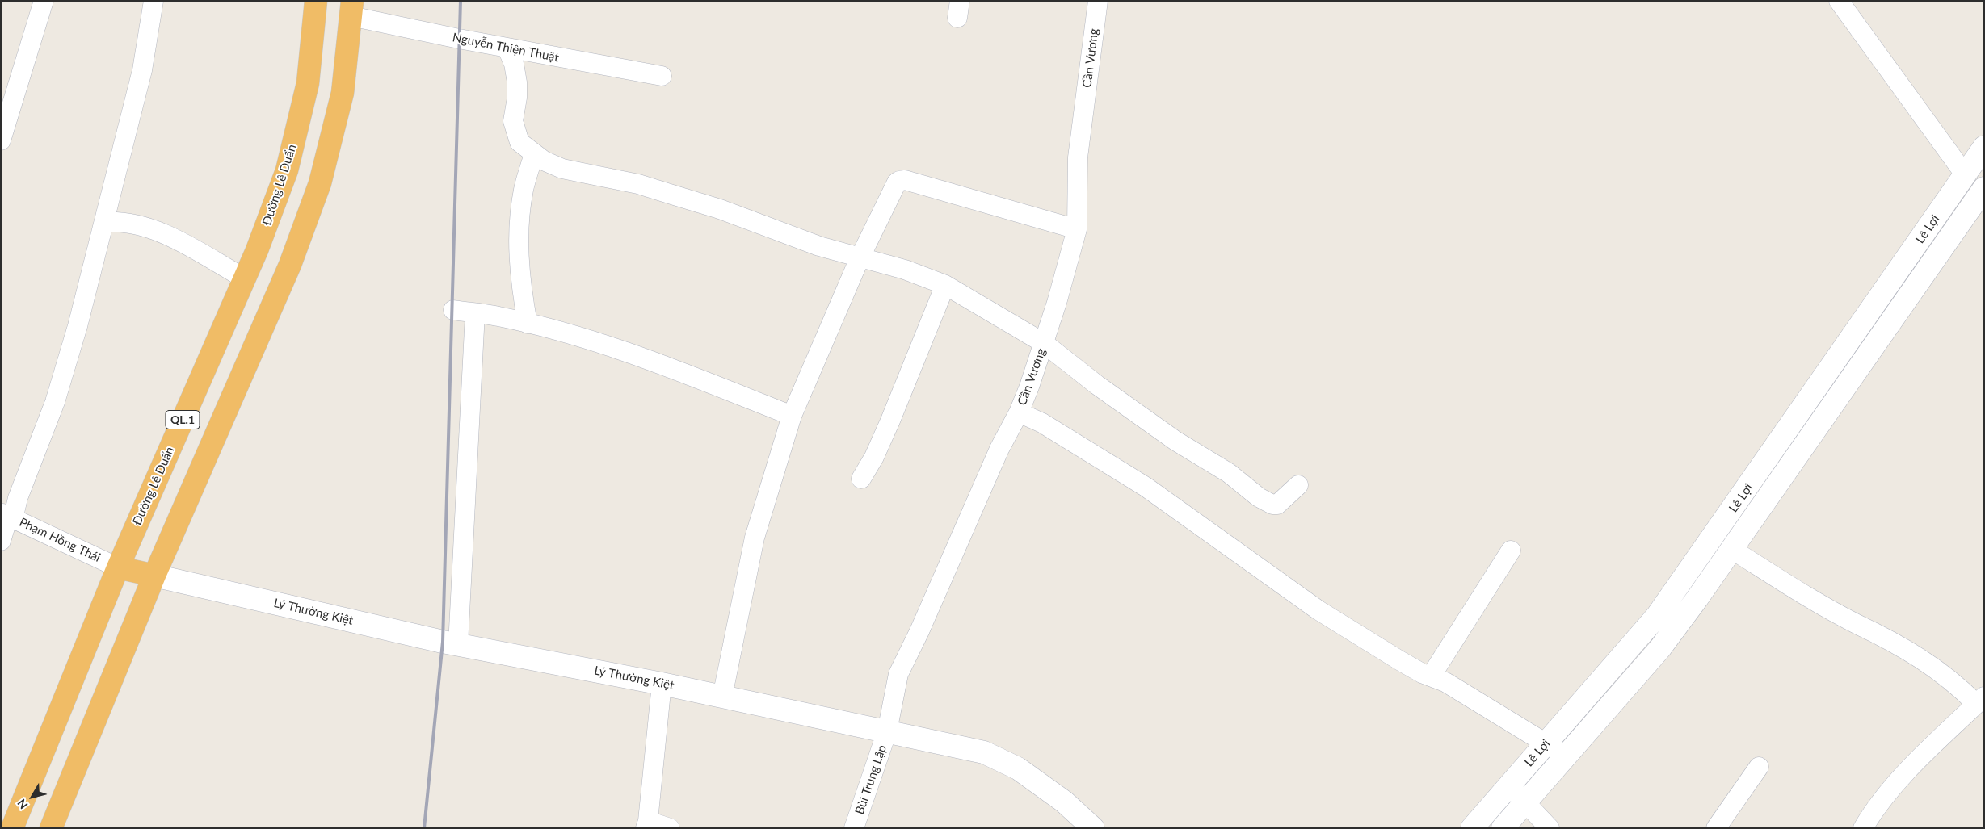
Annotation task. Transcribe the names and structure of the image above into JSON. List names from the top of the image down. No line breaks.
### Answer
{"streets":{"highway":["Đường Lê Duẩn","QL.1"],"street":["Nguyễn Thiện Thuật","Cần Vương","Lê Lợi","Phạm Hồng Thái","Lý Thường Kiệt","Bùi Trung Lập"]},"crossings":[["Nguyễn Thiện Thuật","QL.1"],["Cần Vương","Lý Thường Kiệt"],["Cần Vương","Bùi Trung Lập"],["Đường Lê Duẩn","Phạm Hồng Thái"],["QL.1","Lý Thường Kiệt"],["Lý Thường Kiệt","Bùi Trung Lập"]],"north":"bottom left"}
